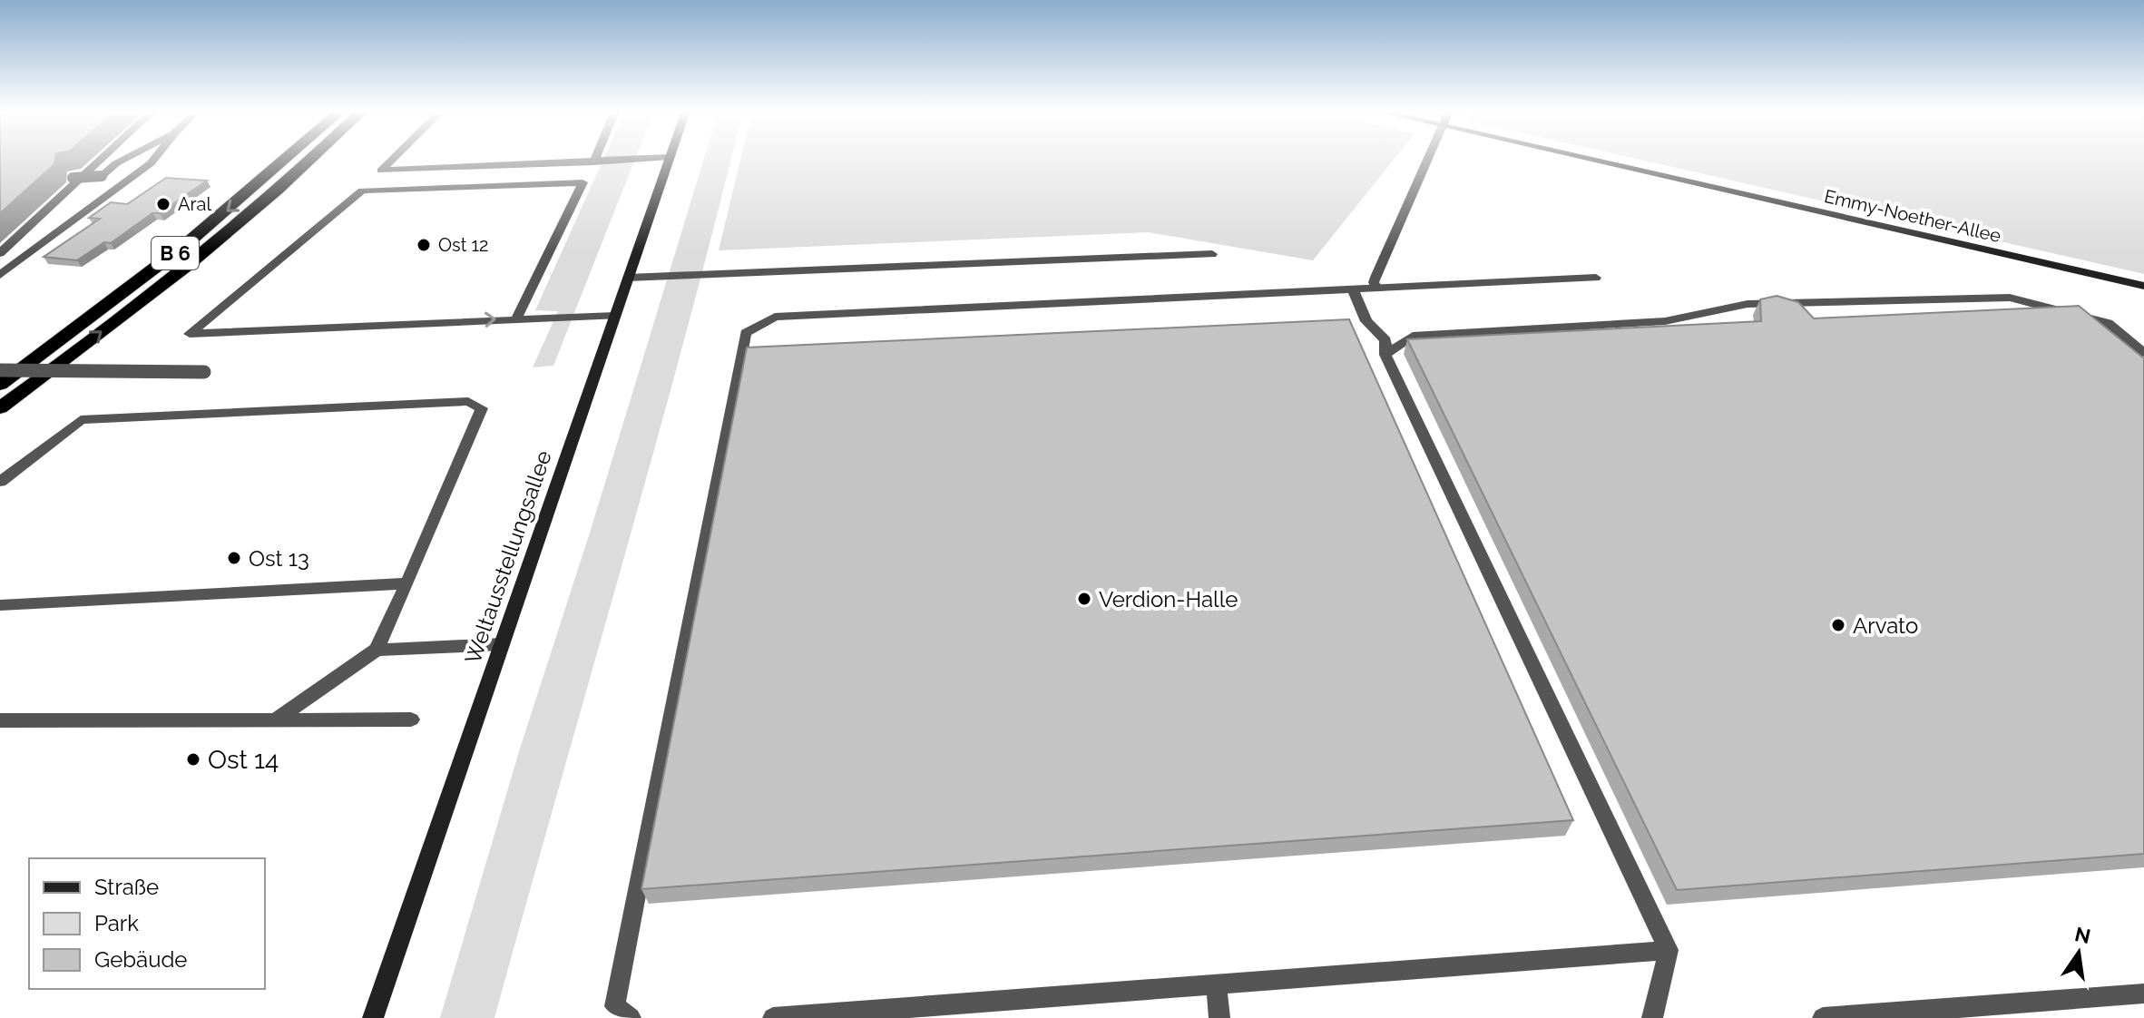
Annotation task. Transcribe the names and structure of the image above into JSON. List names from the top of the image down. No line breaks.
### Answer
{"streets":{"highway":["B 6"],"main road":["Emmy-Noether-Allee","Weltausstellungsallee"]},"places":["Aral","Ost 12","Ost 13","Verdion-Halle","Arvato","Ost 14"],"legend":["Straße","Park","Gebäude"],"north":"top"}
